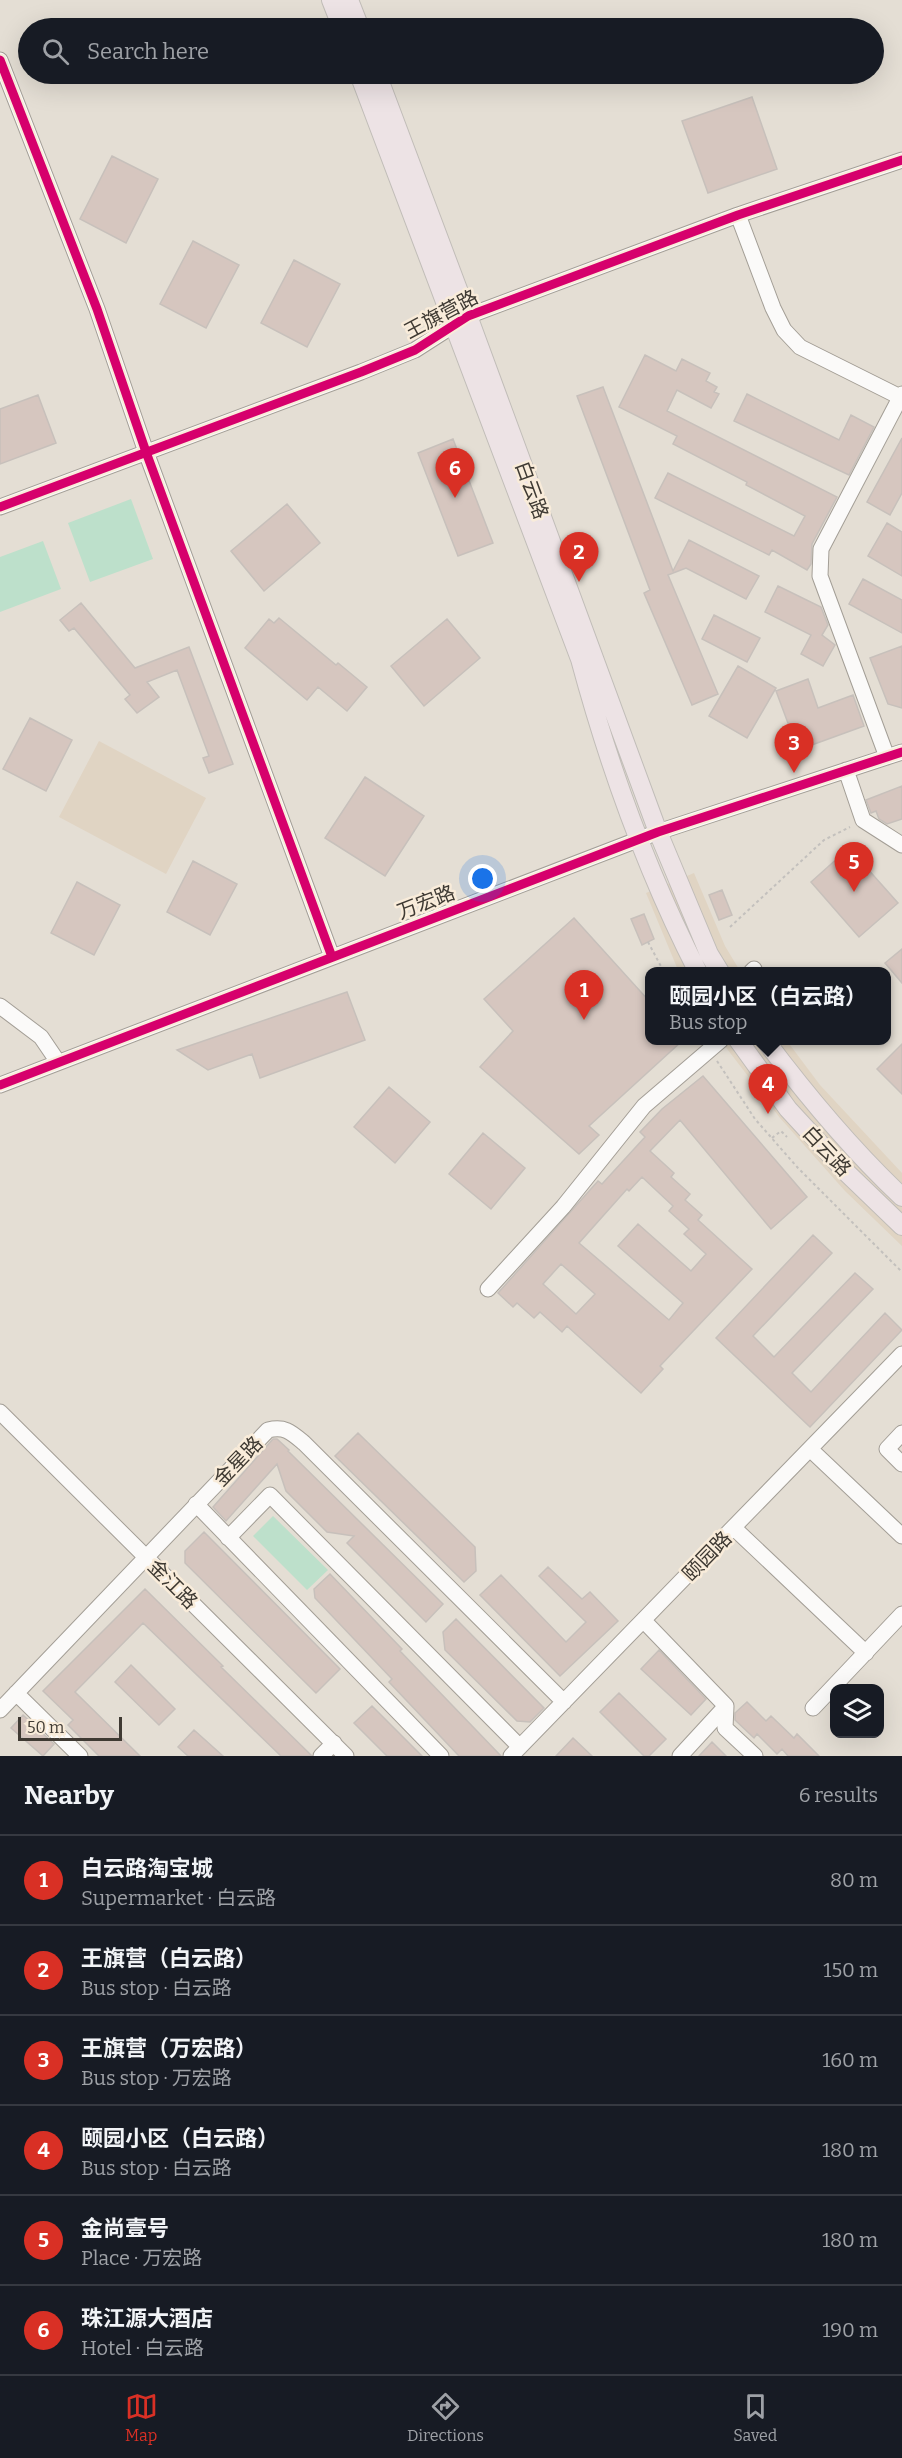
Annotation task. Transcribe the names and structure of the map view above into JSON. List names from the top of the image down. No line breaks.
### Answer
{"streets":{"main road":["白云路"],"street":["王旗营路","万宏路","金星路","颐园路","金江路"]},"crossings":[["王旗营路","白云路"],["白云路","万宏路"],["金星路","颐园路"],["金星路","金江路"]],"scale_bar":"50 m","page":{"search":"Search here","pins":["6","2","3","5","1","4"],"popup":["颐园小区（白云路）","Bus stop"],"scale":"50 m","heading":["Nearby","6 results"],"list":[{"mark":"1","name":"白云路淘宝城","note":"Supermarket · 白云路","value":"80 m"},{"mark":"2","name":"王旗营（白云路）","note":"Bus stop · 白云路","value":"150 m"},{"mark":"3","name":"王旗营（万宏路）","note":"Bus stop · 万宏路","value":"160 m"},{"mark":"4","name":"颐园小区（白云路）","note":"Bus stop · 白云路","value":"180 m"},{"mark":"5","name":"金尚壹号","note":"Place · 万宏路","value":"180 m"},{"mark":"6","name":"珠江源大酒店","note":"Hotel · 白云路","value":"190 m"}],"nav":["Map","Directions","Saved"]}}
